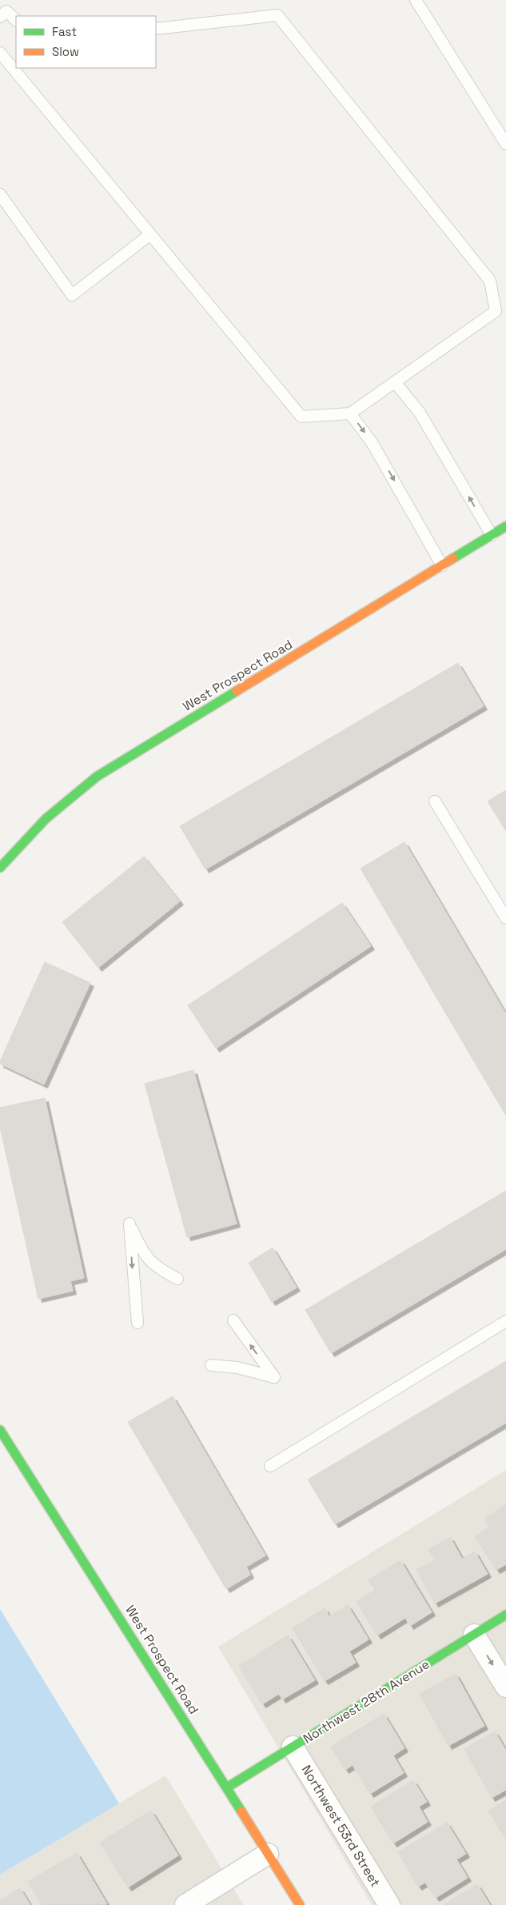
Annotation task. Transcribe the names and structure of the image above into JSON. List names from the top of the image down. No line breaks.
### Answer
{"streets":{"main road":["West Prospect Road","Northwest 28th Avenue"],"street":["Northwest 53rd Street"]},"crossings":[["West Prospect Road","Northwest 28th Avenue"],["Northwest 28th Avenue","Northwest 53rd Street"]],"legend":["Fast","Slow"]}
